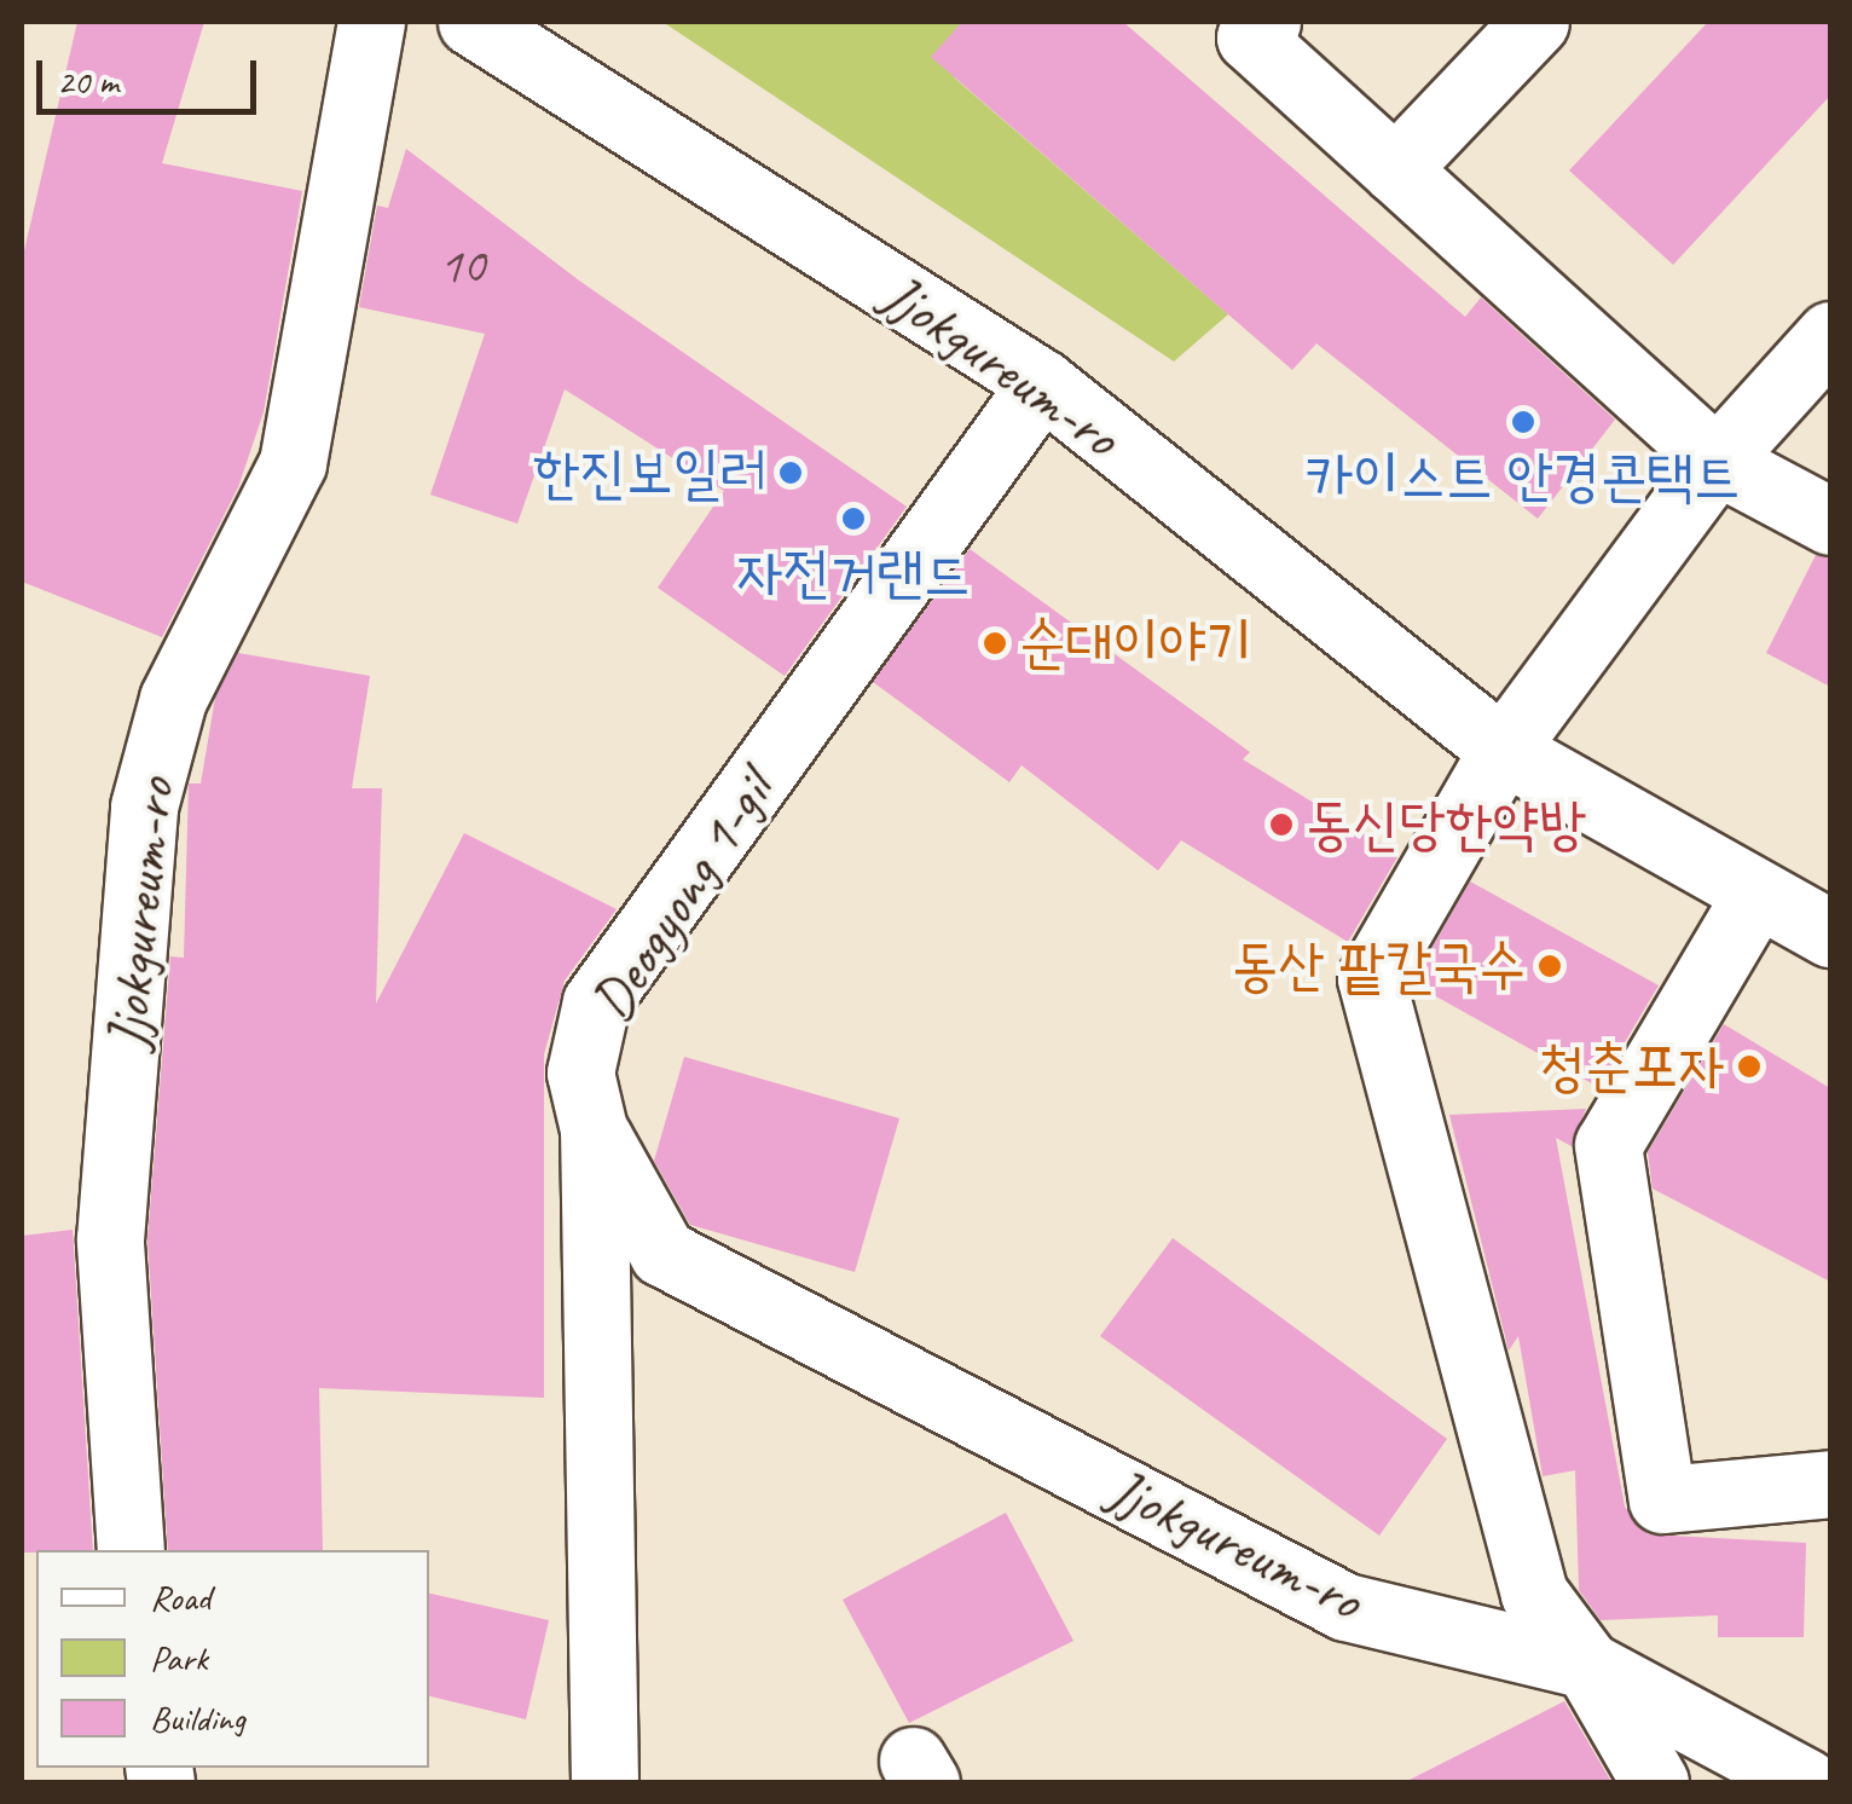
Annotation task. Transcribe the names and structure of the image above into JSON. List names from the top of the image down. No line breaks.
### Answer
{"streets":{"street":["Jjokgureum-ro","Deogyong 1-gil"]},"crossings":[["Jjokgureum-ro","Deogyong 1-gil"]],"places":["카이스트 안경콘택트","한진보일러","자전거랜드","순대이야기","동신당한약방","동산 팥칼국수","청춘포자"],"house_numbers":["10"],"legend":["Road","Park","Building"],"scale_bar":"20 m"}
